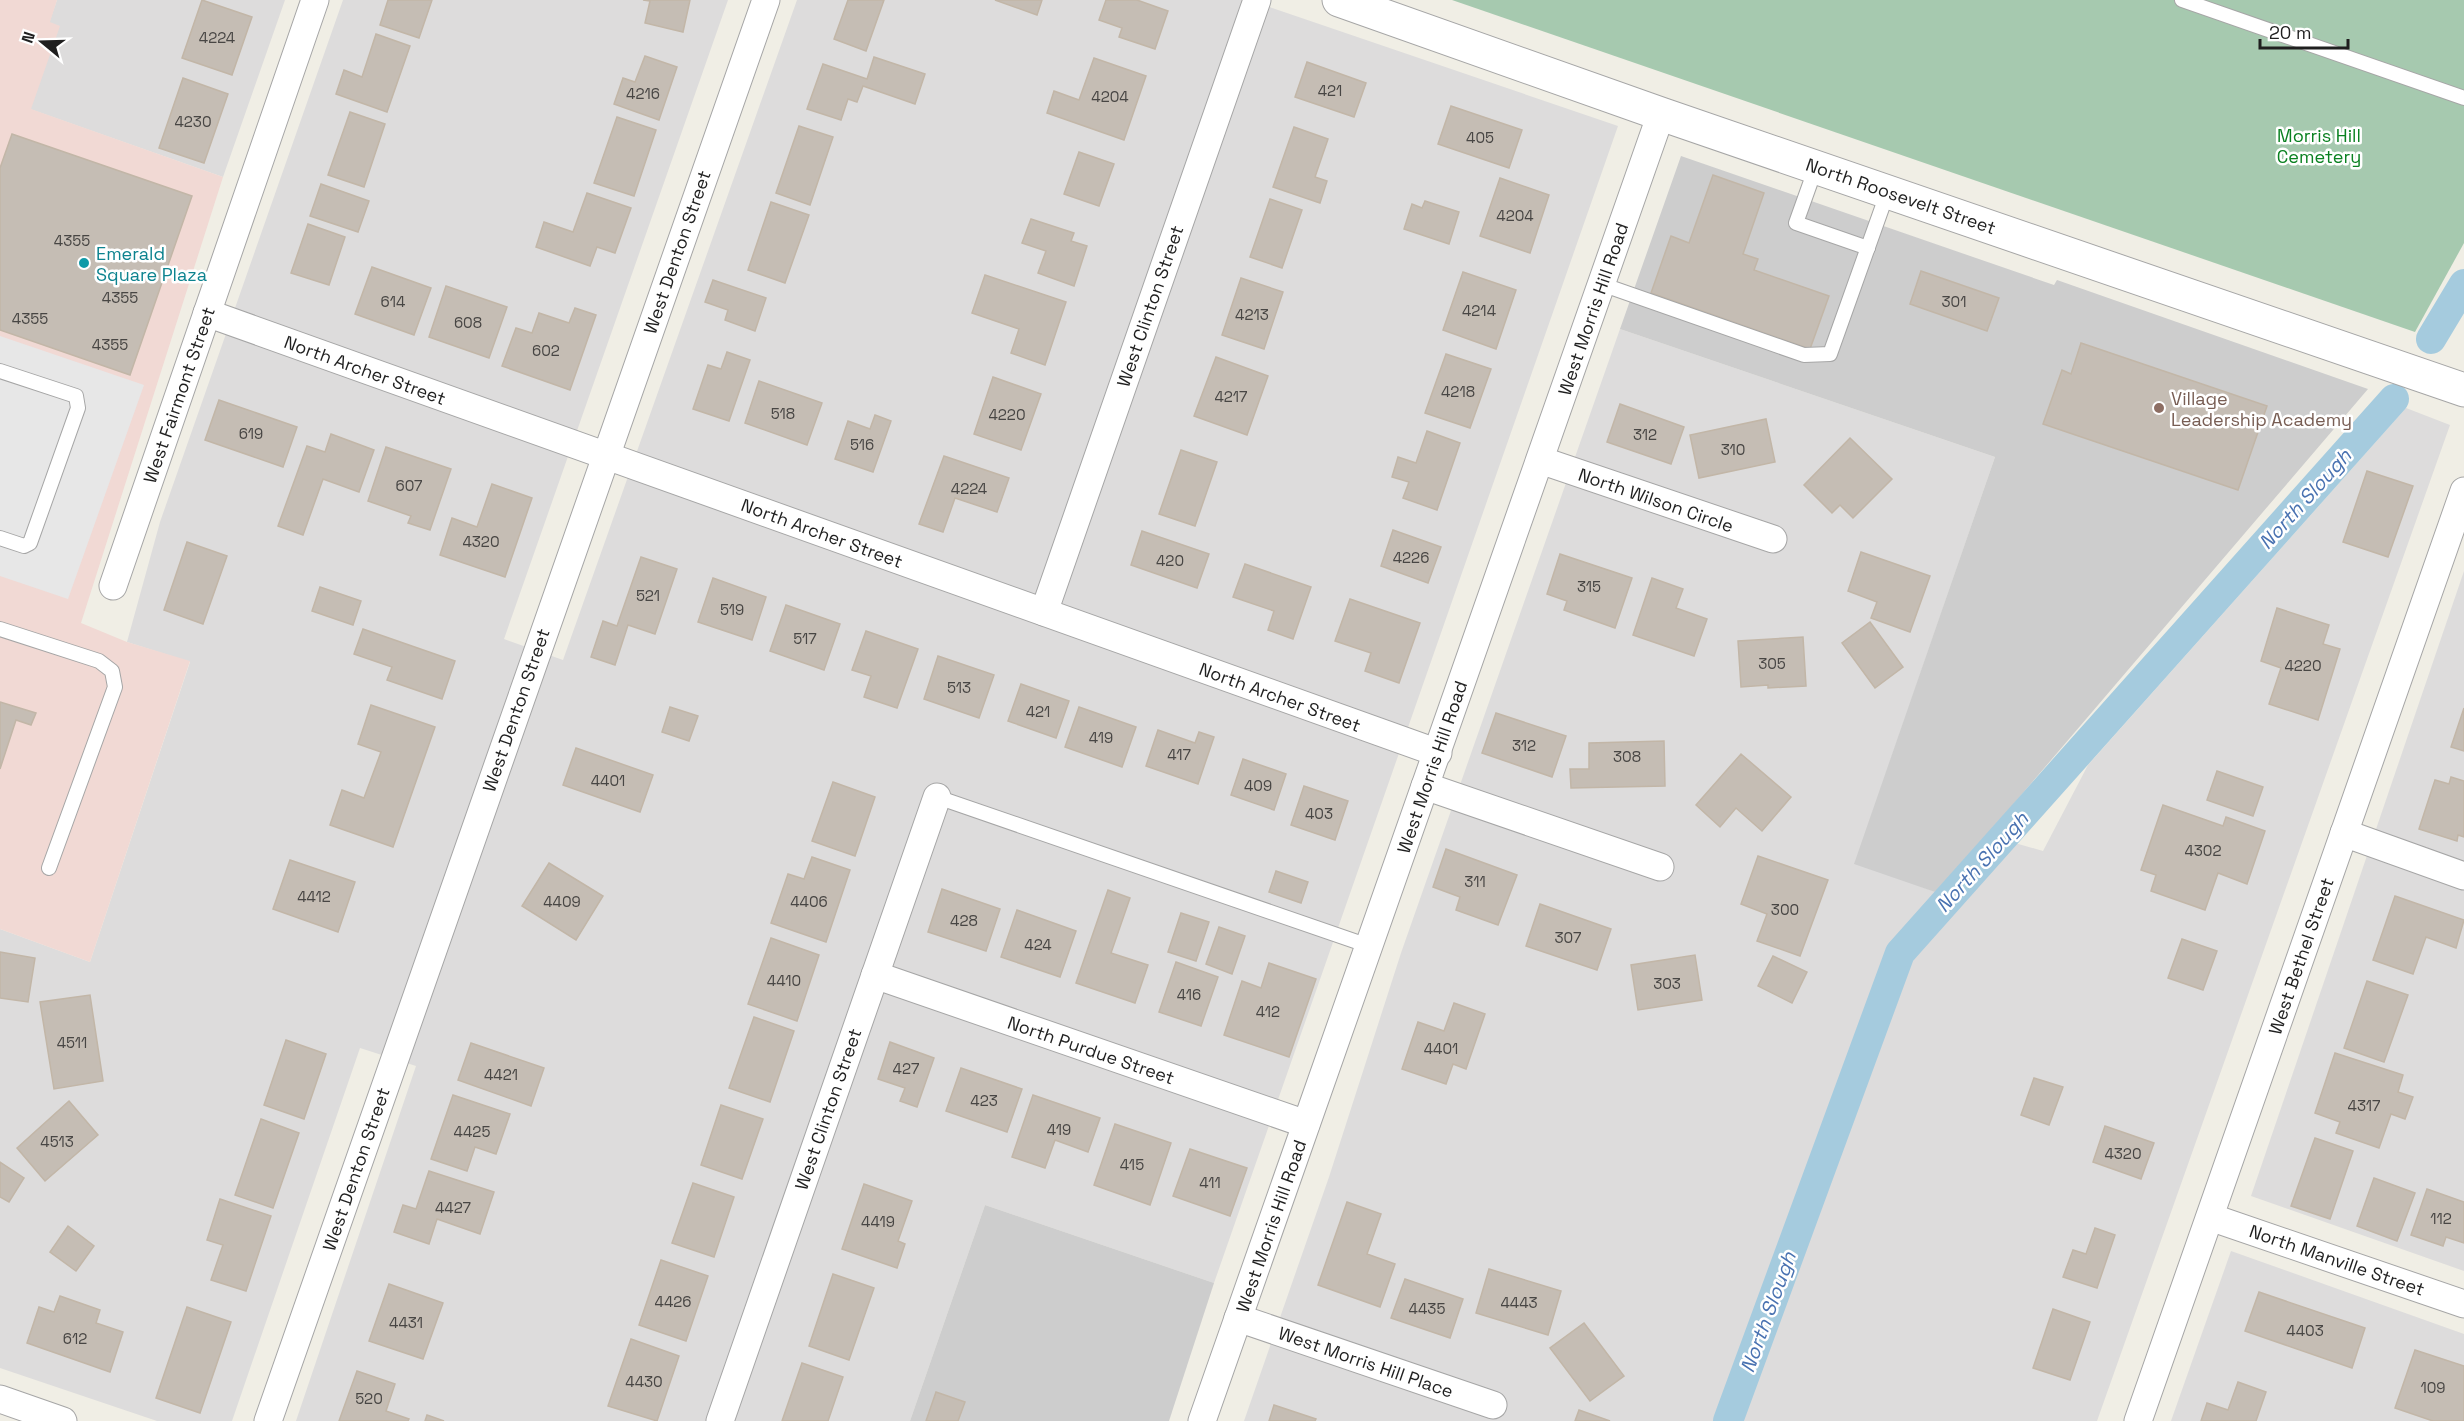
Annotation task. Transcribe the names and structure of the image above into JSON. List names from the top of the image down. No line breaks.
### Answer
{"streets":{"street":["North Roosevelt Street","West Denton Street","West Clinton Street","West Morris Hill Road","North Archer Street","West Fairmont Street","North Wilson Circle","West Bethel Street","North Purdue Street","North Manville Street","West Morris Hill Place"]},"crossings":[["North Roosevelt Street","West Morris Hill Road"],["West Denton Street","North Archer Street"],["West Clinton Street","North Archer Street"],["West Clinton Street","North Purdue Street"],["West Morris Hill Road","North Archer Street"],["West Morris Hill Road","North Wilson Circle"],["West Morris Hill Road","North Purdue Street"],["West Morris Hill Road","West Morris Hill Place"],["North Archer Street","West Fairmont Street"],["West Bethel Street","North Manville Street"]],"water":["North Slough"],"parks":["Morris Hill Cemetery"],"places":["Emerald Square Plaza","Village Leadership Academy"],"house_numbers":["4224","421","4216","4204","4230","405","4204","4355","4355","614","301","4214","4213","4355","608","4355","602","4218","4217","518","4220","619","312","516","310","607","4224","4320","4226","420","315","521","519","517","305","4220","513","421","419","312","417","308","4401","409","403","4302","311","4412","4409","4406","300","428","307","424","4410","303","416","412","4511","4401","427","4421","423","4317","419","4425","4513","4320","415","411","4427","112","4419","4426","4443","4435","4431","4403","612","4430","109","520"],"scale_bar":"20 m","north":"left"}
